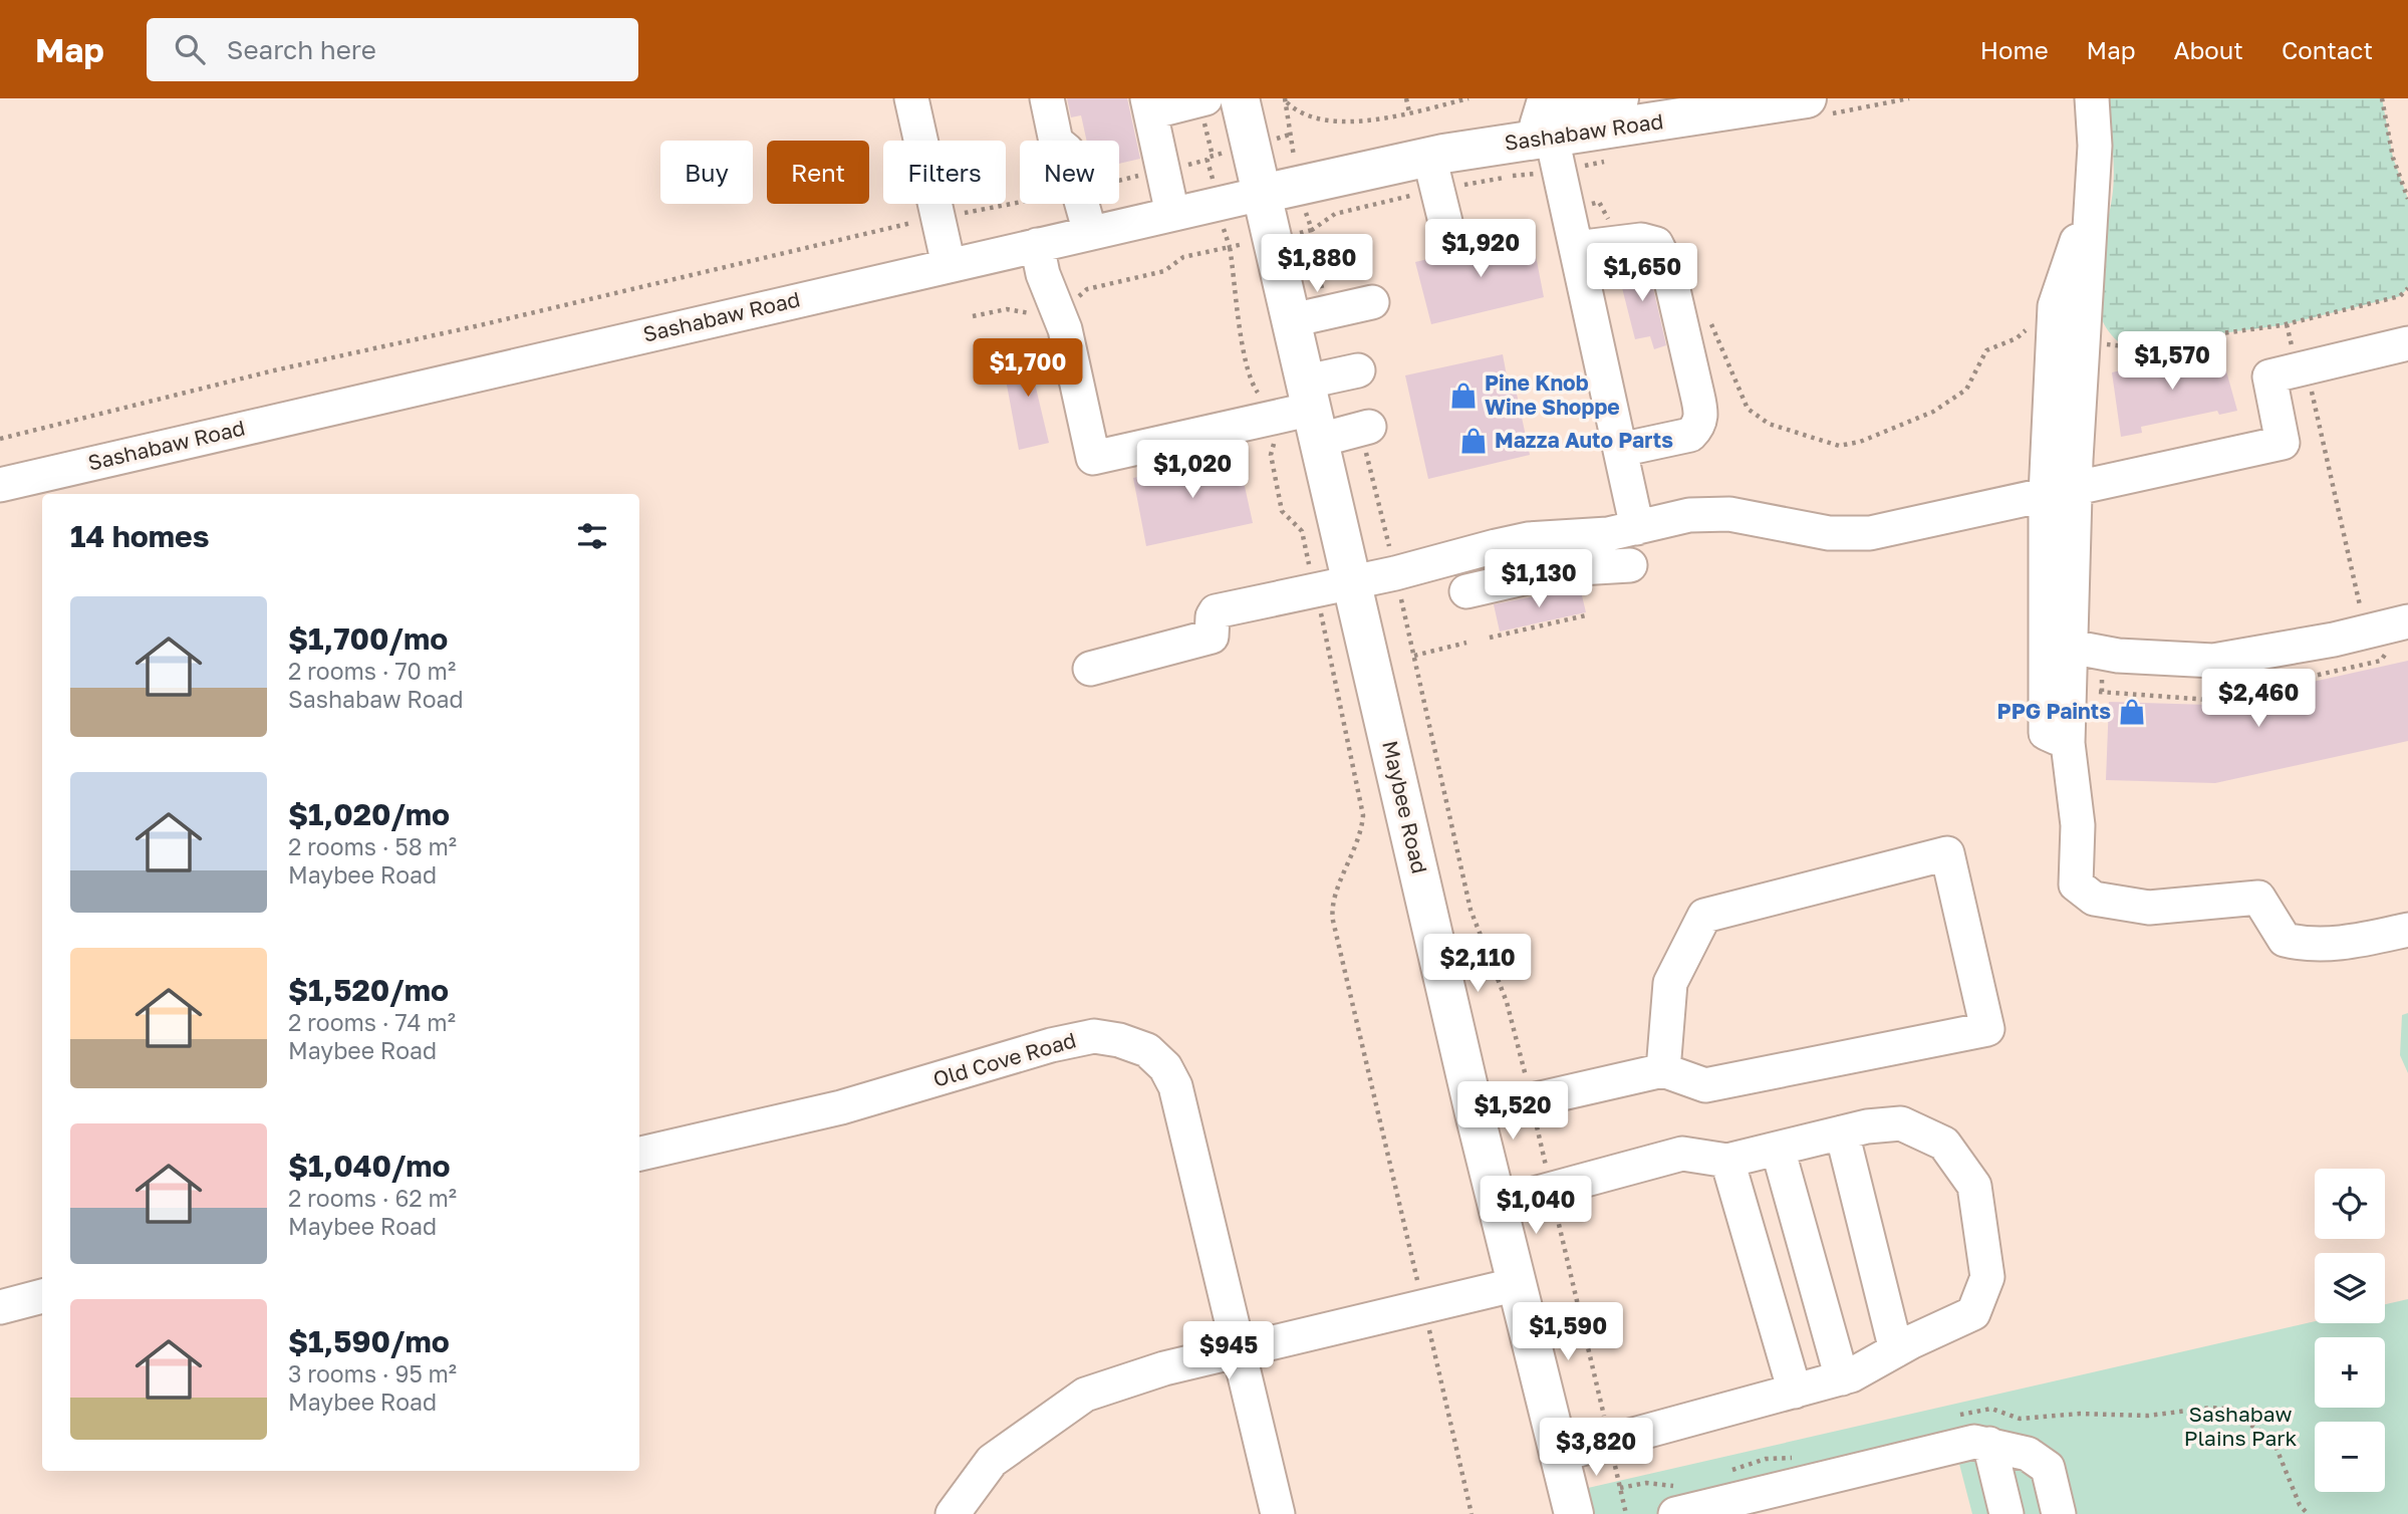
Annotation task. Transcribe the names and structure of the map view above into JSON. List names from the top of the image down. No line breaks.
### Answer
{"streets":{"main road":["Sashabaw Road","Maybee Road"],"street":["Old Cove Road"]},"crossings":[["Sashabaw Road","Maybee Road"]],"parks":["Sashabaw Plains Park"],"places":{"shop":["Pine Knob Wine Shoppe","Mazza Auto Parts","PPG Paints"]},"page":{"header":"Map","search":"Search here","nav":["Home","Map","About","Contact"],"chip":["Buy","Rent","Filters","New"],"price":["$1,920","$1,880","$1,650","$1,570","$1,700","$1,020","$1,130","$2,460","$2,110","$1,520","$1,040","$1,590","$945","$3,820"],"heading":"14 homes","list":[{"name":"$1,700/mo","note":"2 rooms · 70 m² · Sashabaw Road"},{"name":"$1,020/mo","note":"2 rooms · 58 m² · Maybee Road"},{"name":"$1,520/mo","note":"2 rooms · 74 m² · Maybee Road"},{"name":"$1,040/mo","note":"2 rooms · 62 m² · Maybee Road"},{"name":"$1,590/mo","note":"3 rooms · 95 m² · Maybee Road"}],"map_buttons":["+","−"]}}
